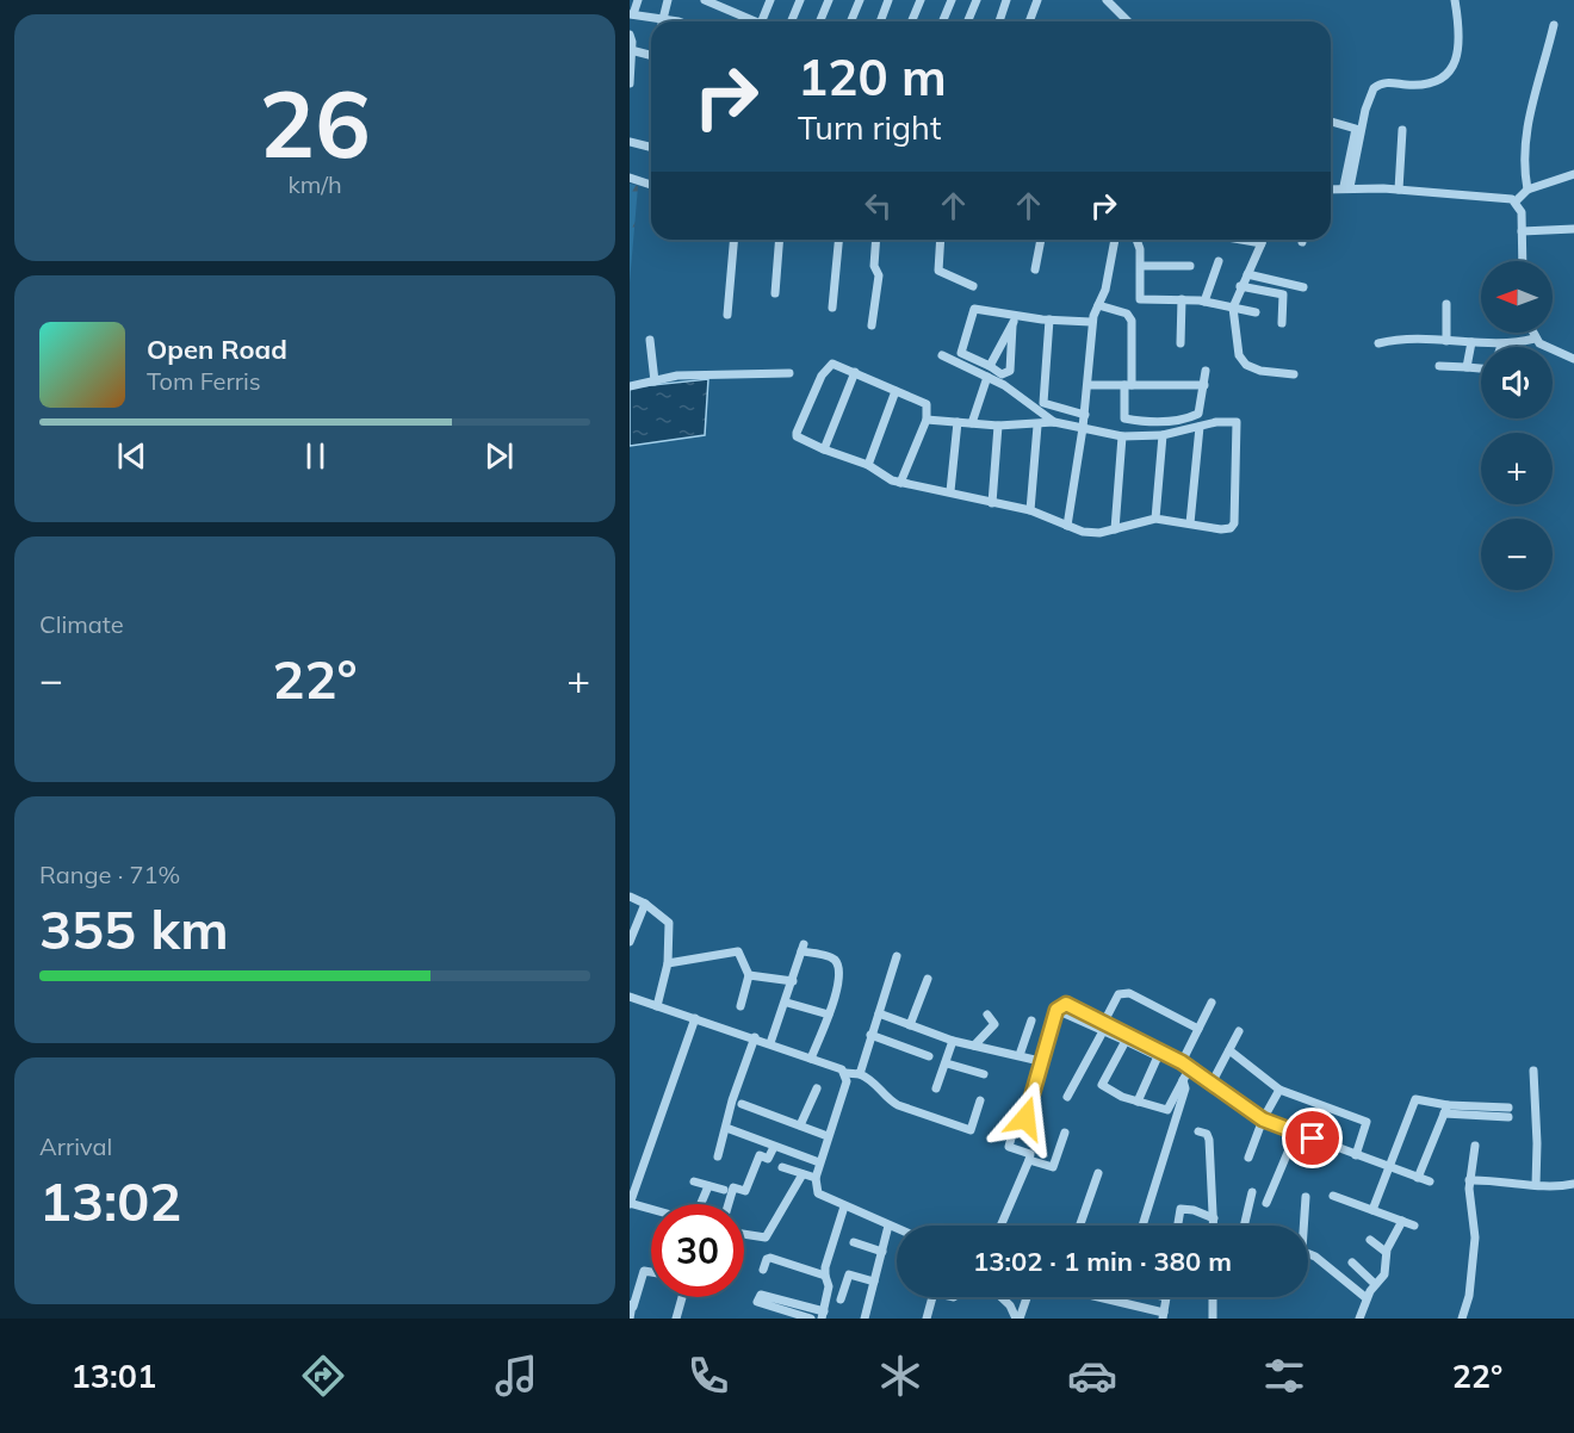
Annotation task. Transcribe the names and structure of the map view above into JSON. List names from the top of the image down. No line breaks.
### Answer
{"north":"left","page":{"tile":[["26","km/h"],"Climate",["Range · 71%","355 km"],["Arrival","13:02"]],"turn":["120 m","Turn right"],"map_buttons":["+","−"],"song":["Open Road","Tom Ferris"],"heat":["−","22°","+"],"limit":"30","trip":"13:02 · 1 min · 380 m","tabs":["13:01","22°"]}}
